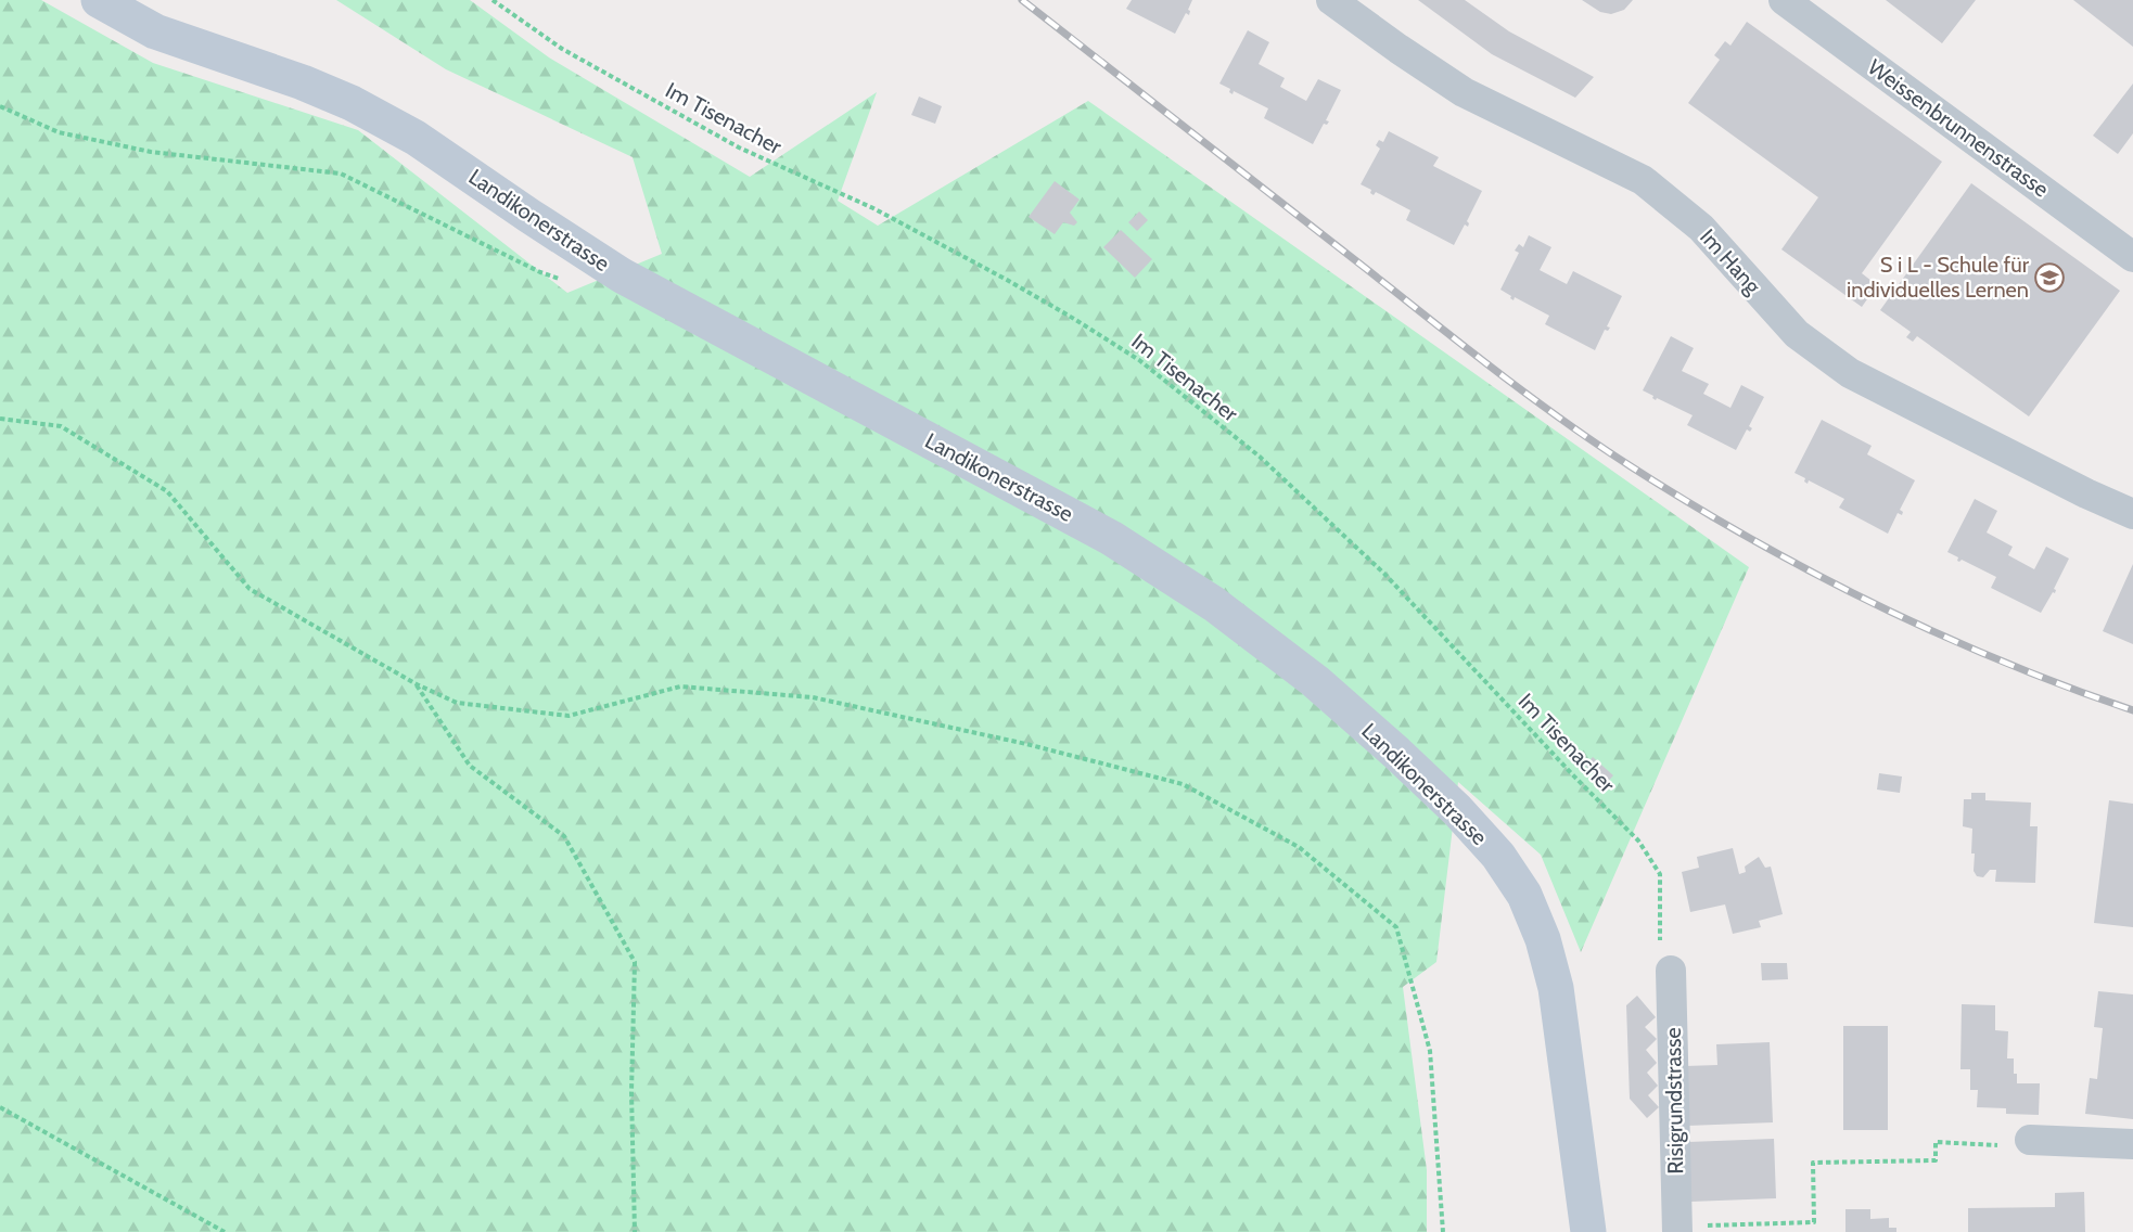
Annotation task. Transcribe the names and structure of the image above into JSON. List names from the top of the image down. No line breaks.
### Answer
{"streets":{"street":["Weissenbrunnenstrasse","Landikonerstrasse","Im Hang","Risigrundstrasse"],"path":["Im Tisenacher"]},"crossings":[["Im Tisenacher","Risigrundstrasse"]],"places":{"school or university":["S i L - Schule für individuelles Lernen"]}}
